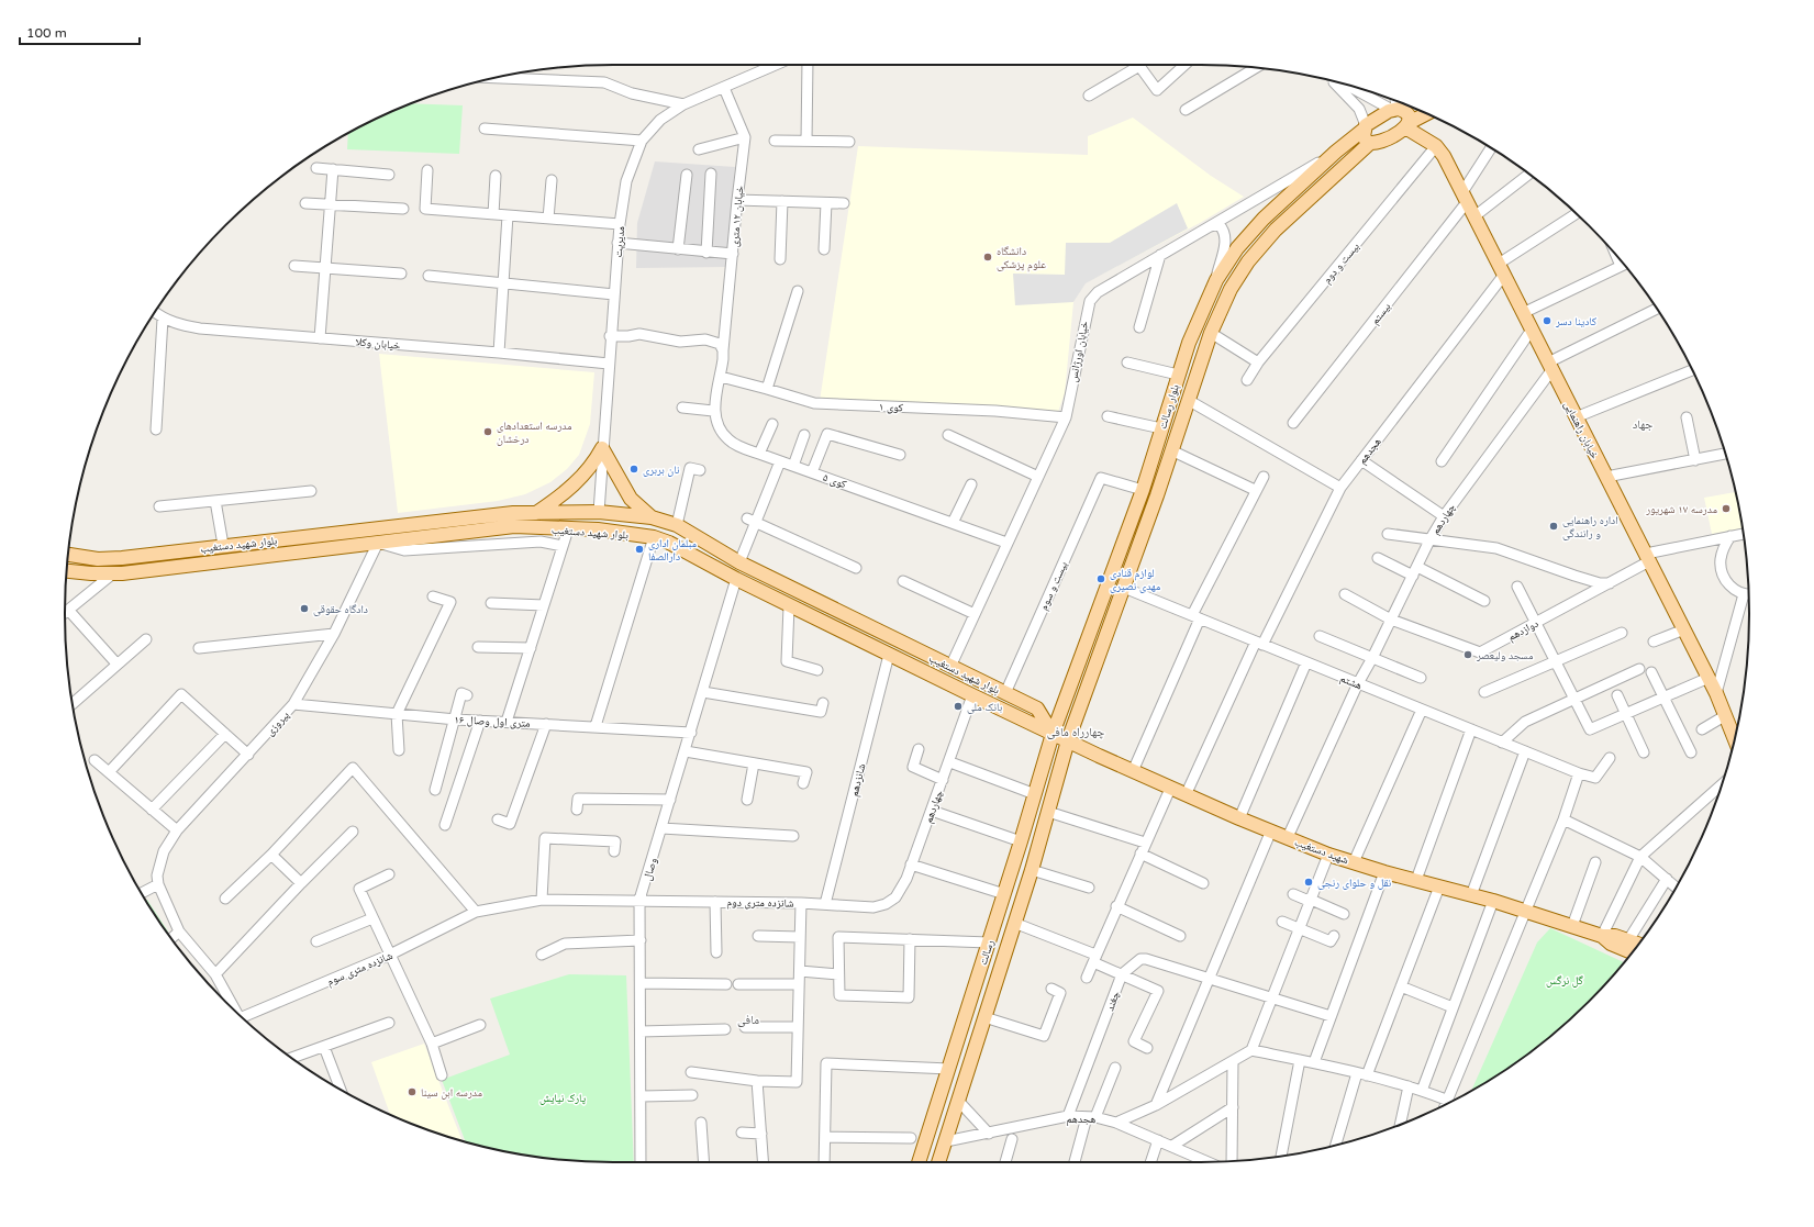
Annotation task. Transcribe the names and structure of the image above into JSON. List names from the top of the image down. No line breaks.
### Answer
{"streets":{"main road":["بلوار رسالت","خیابان راهنمایی","بلوار شهید دستغیب","شهید دستغیب","رسالت"],"street":["خیابان ۱۲ متری","مدیریت","بیست و دوم","بیستم","خیابان وکلا","خیابان اورژانس","کوی ۱","هجدهم","کوی ۵","چهاردهم","بیست و سوم","دوازدهم","هشتم","۱۶ متری اول وصال","پیروزی","شانزدهم","وصال","شانزده متری دوم","شانزده متری سوم","چغند"]},"crossings":[["خیابان ۱۲ متری","کوی ۱"],["مدیریت","خیابان وکلا"],["مدیریت","بلوار شهید دستغیب"],["بیست و دوم","خیابان راهنمایی"],["بیستم","خیابان راهنمایی"],["خیابان اورژانس","کوی ۱"],["خیابان اورژانس","بلوار رسالت"],["خیابان اورژانس","کوی ۵"],["خیابان اورژانس","بلوار شهید دستغیب"],["بلوار رسالت","بلوار شهید دستغیب"],["بلوار رسالت","بیست و سوم"],["بلوار رسالت","هشتم"],["بلوار رسالت","شهید دستغیب"],["بلوار رسالت","رسالت"],["خیابان راهنمایی","هجدهم"],["خیابان راهنمایی","چهاردهم"],["خیابان راهنمایی","دوازدهم"],["هجدهم","هشتم"],["هجدهم","شهید دستغیب"],["هجدهم","رسالت"],["هجدهم","چغند"],["چهاردهم","بلوار شهید دستغیب"],["چهاردهم","دوازدهم"],["چهاردهم","هشتم"],["چهاردهم","شهید دستغیب"],["چهاردهم","شانزده متری دوم"],["بلوار شهید دستغیب","بیست و سوم"],["بلوار شهید دستغیب","پیروزی"],["بلوار شهید دستغیب","شانزدهم"],["بلوار شهید دستغیب","شهید دستغیب"],["بلوار شهید دستغیب","وصال"],["بلوار شهید دستغیب","رسالت"],["۱۶ متری اول وصال","پیروزی"],["۱۶ متری اول وصال","وصال"],["شانزدهم","شانزده متری دوم"],["شهید دستغیب","رسالت"],["وصال","شانزده متری دوم"],["وصال","شانزده متری سوم"],["شانزده متری دوم","شانزده متری سوم"]],"districts":["جهاد","چهارراه مافی","مافی"],"parks":["گل نرگس","پارک نیایش"],"places":["دانشگاه علوم پزشکی","کادینا دسر","مدرسه استعدادهای درخشان","نان بربری","مدرسه ۱۷ شهریور","اداره راهنمایی و رانندگی","مبلمان اداری دارالصفا","لوازم قنادی مهدی نصیری","دادگاه حقوقی","مسجد ولیعصر","بانک ملی","نقل و حلوای رنجی","مدرسه ابن سینا"],"scale_bar":"100 m"}
